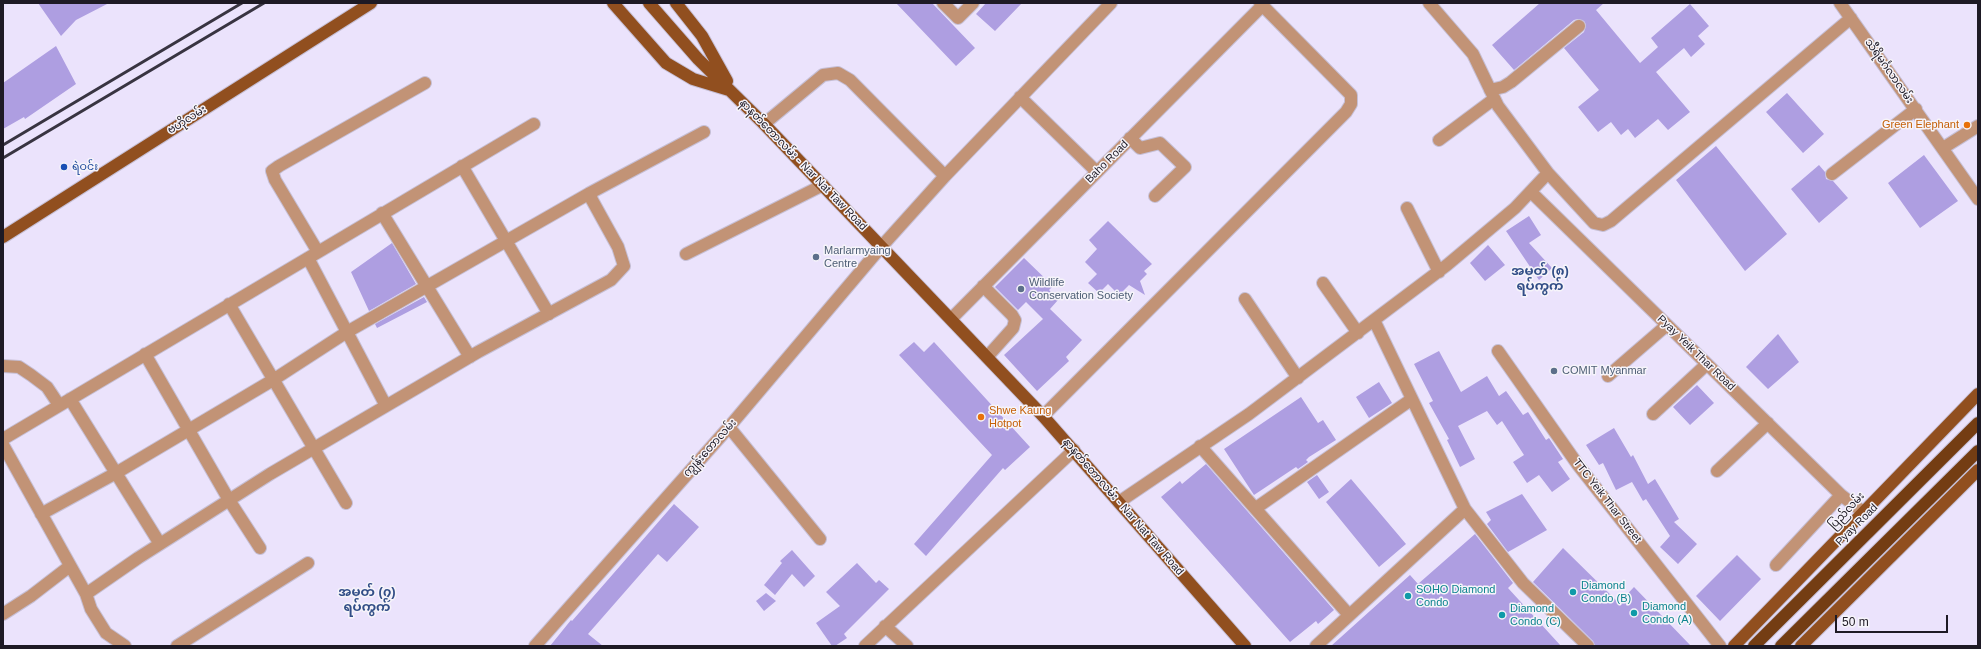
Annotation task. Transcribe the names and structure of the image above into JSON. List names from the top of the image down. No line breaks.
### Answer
{"streets":{"highway":["Pyay Road"],"main road":["ဗဟိုလမ်း","နာနတ်တောလမ်း - Nar Nat Taw Road","ပြည်လမ်း"],"street":["သီရိမင်္ဂလာလမ်း","Baho Road","Pyay Yeik Thar Road","ကျွန်းတောလမ်း","TTC Yeik Thar Street"]},"crossings":[["Baho Road","နာနတ်တောလမ်း - Nar Nat Taw Road"],["နာနတ်တောလမ်း - Nar Nat Taw Road","ကျွန်းတောလမ်း"],["Pyay Yeik Thar Road","ပြည်လမ်း"]],"districts":["အမှတ် (၈) ရပ်ကွက်","အမှတ် (၇) ရပ်ကွက်"],"places":["Green Elephant","ရဲဝင်း","Marlarmyaing Centre","Wildlife Conservation Society","COMIT Myanmar","Shwe Kaung Hotpot","Diamond Condo (B)","SOHO Diamond Condo","Diamond Condo (A)","Diamond Condo (C)"],"scale_bar":"50 m"}
